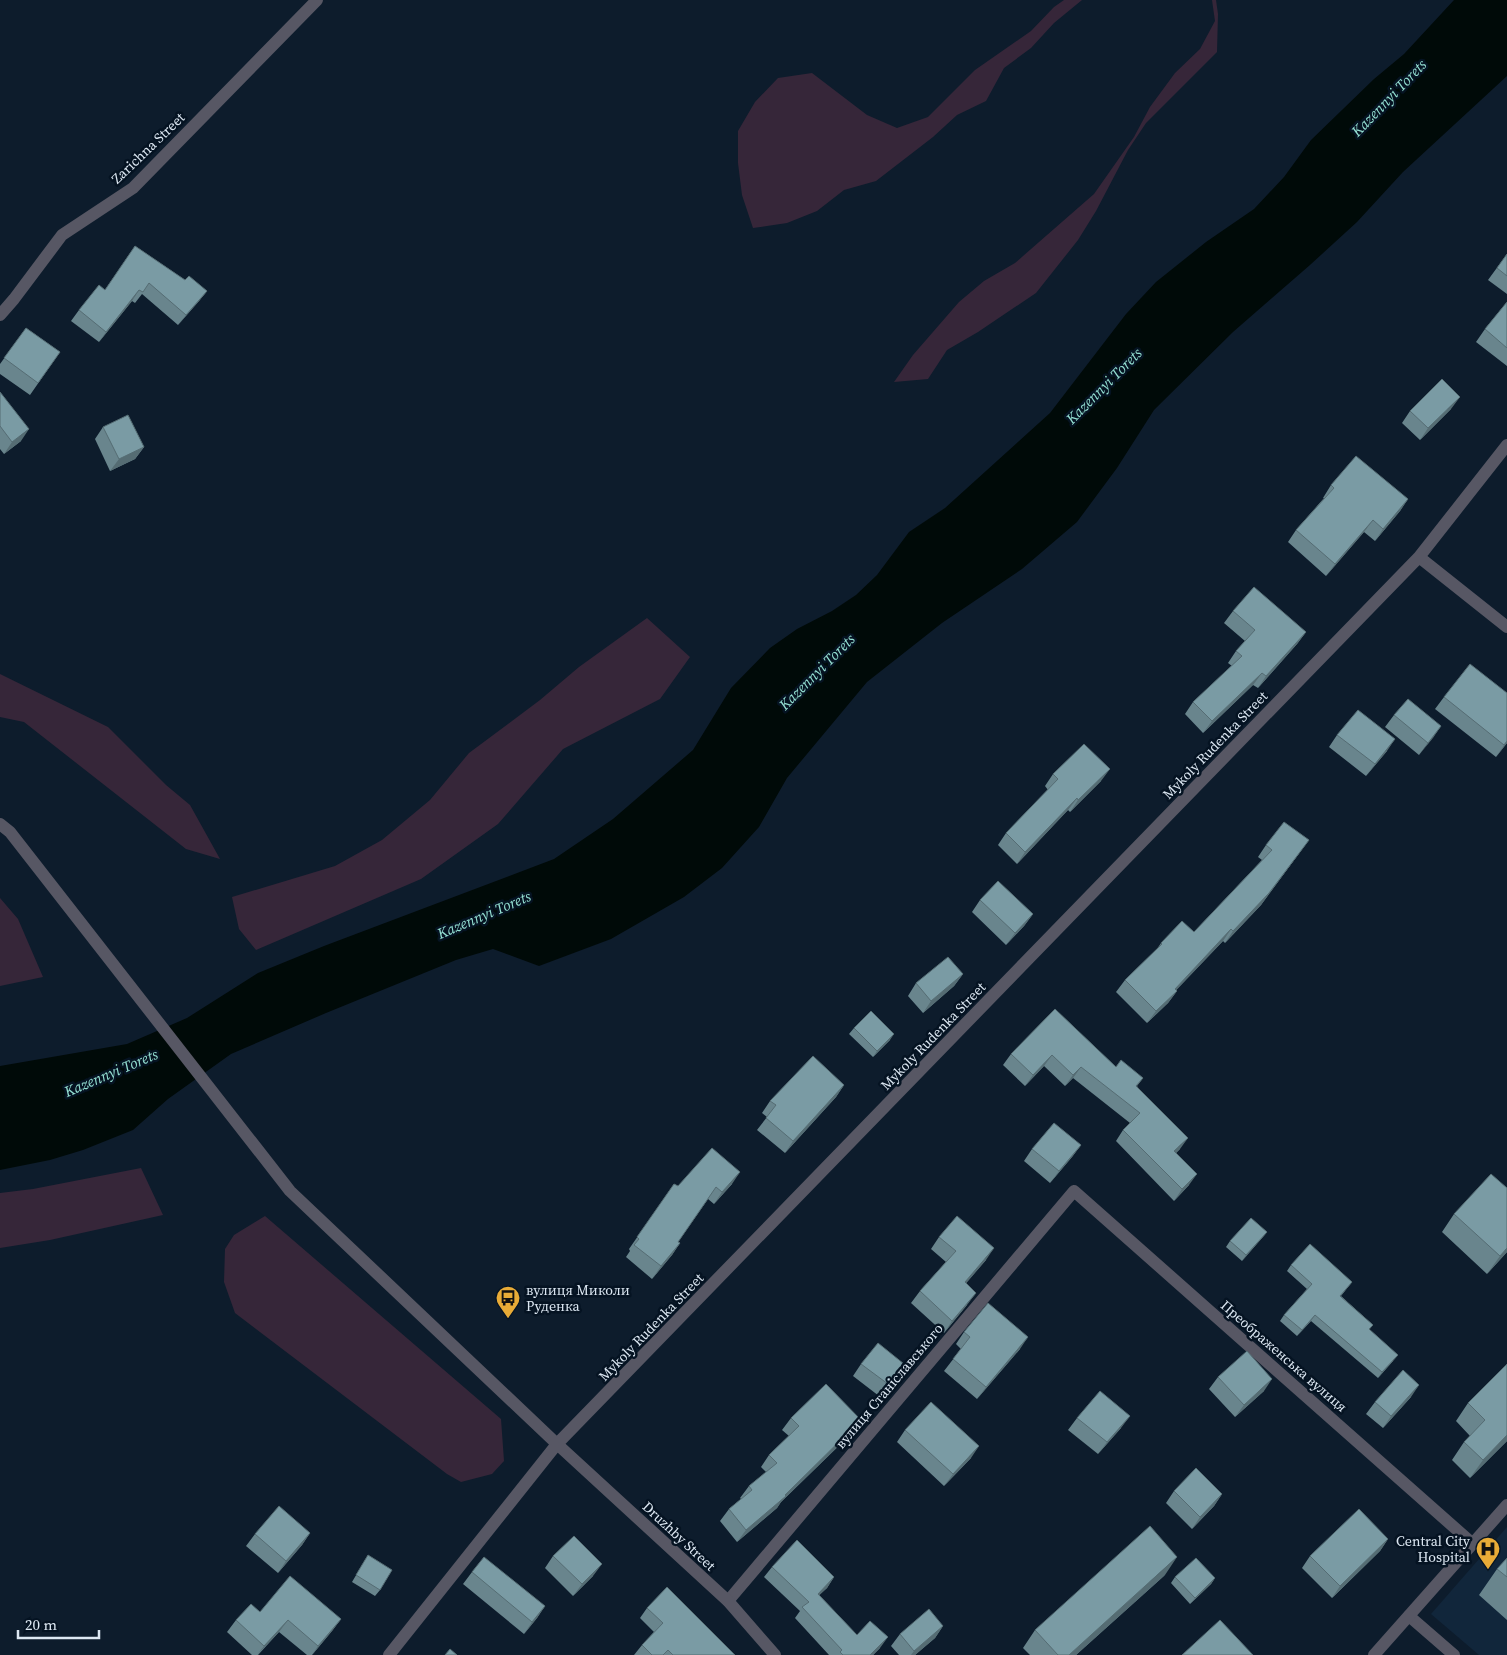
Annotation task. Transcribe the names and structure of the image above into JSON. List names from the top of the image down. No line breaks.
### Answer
{"streets":{"street":["Zarichna Street","Mykoly Rudenka Street","Преображенська вулиця","вулиця Станіславського","Druzhby Street"]},"crossings":[["Mykoly Rudenka Street","Druzhby Street"],["Преображенська вулиця","вулиця Станіславського"],["вулиця Станіславського","Druzhby Street"]],"water":["Kazennyi Torets"],"places":{"bus stop":["вулиця Миколи Руденка"],"hospital":["Central City Hospital"]},"scale_bar":"20 m"}
